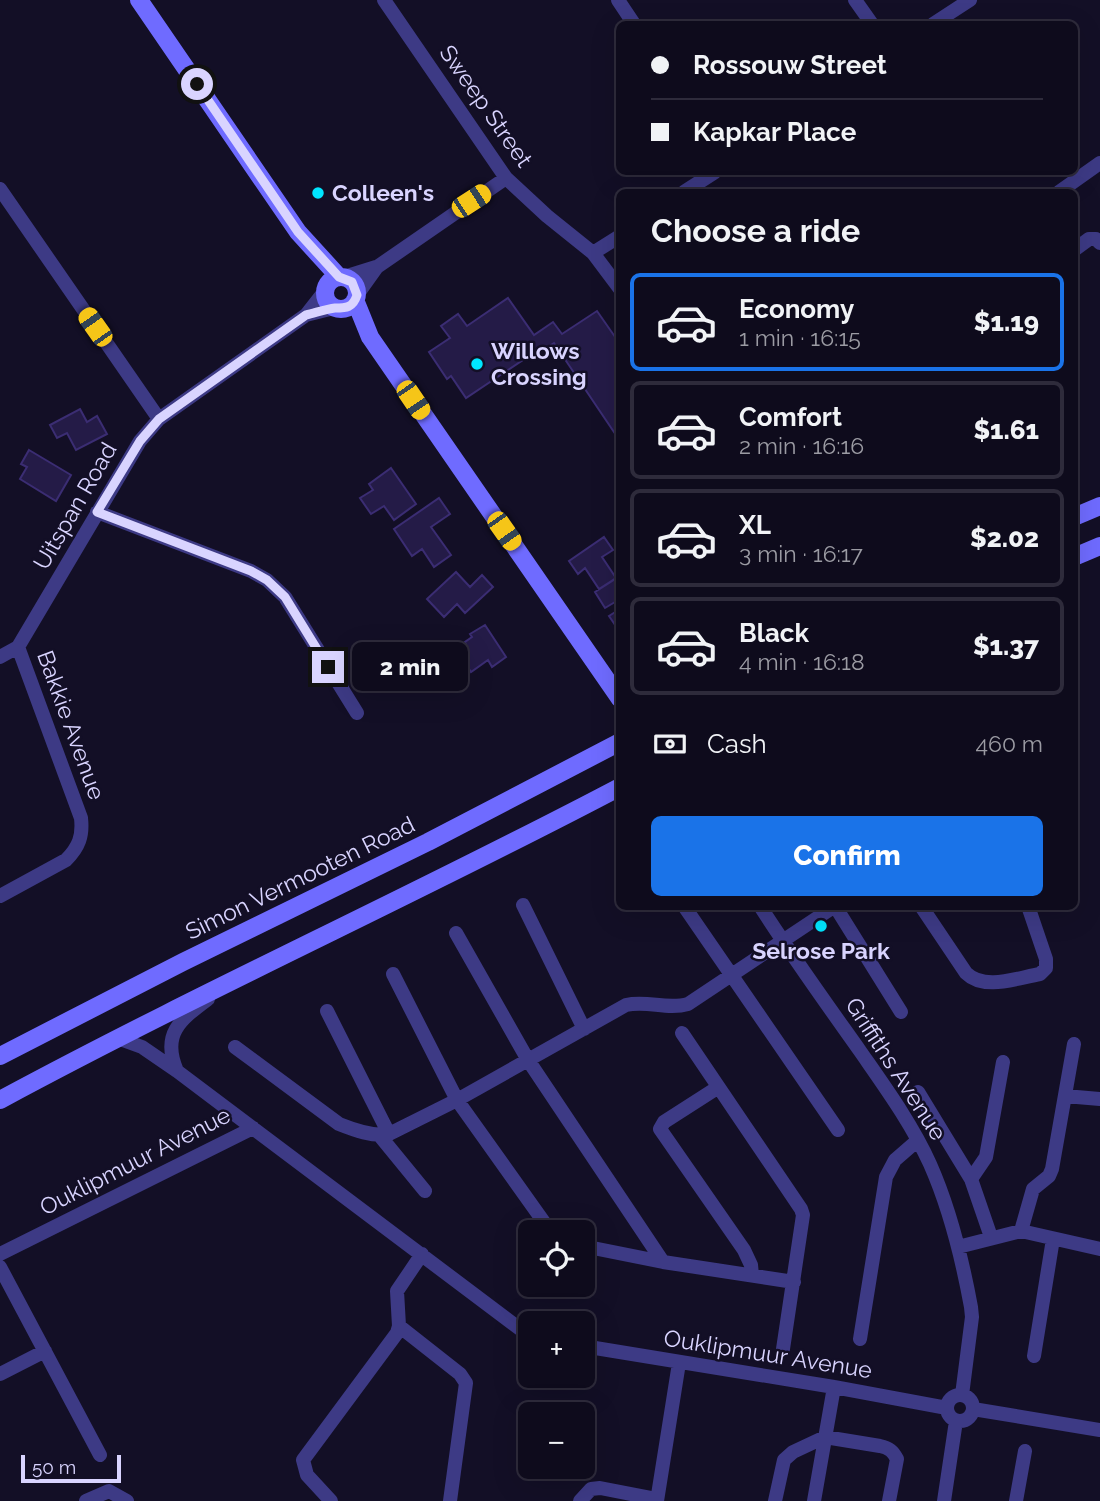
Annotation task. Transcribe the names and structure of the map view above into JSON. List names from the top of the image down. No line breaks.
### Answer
{"streets":{"main road":["Simon Vermooten Road"],"street":["Sweep Street","Uitspan Road","Bakkie Avenue","Griffiths Avenue","Ouklipmuur Avenue"]},"crossings":[["Uitspan Road","Bakkie Avenue"],["Griffiths Avenue","Ouklipmuur Avenue"]],"places":["Colleen's","Willows Crossing","Selrose Park"],"scale_bar":"50 m","page":{"banner":["Rossouw Street","Kapkar Place"],"heading":"Choose a ride","list":[{"name":"Economy","note":"1 min · 16:15","value":"$1.19"},{"name":"Comfort","note":"2 min · 16:16","value":"$1.61"},{"name":"XL","note":"3 min · 16:17","value":"$2.02"},{"name":"Black","note":"4 min · 16:18","value":"$1.37"}],"bubble":"2 min","pay":["Cash","460 m"],"buttons":"Confirm","map_buttons":["+","−"],"scale":"50 m"}}
